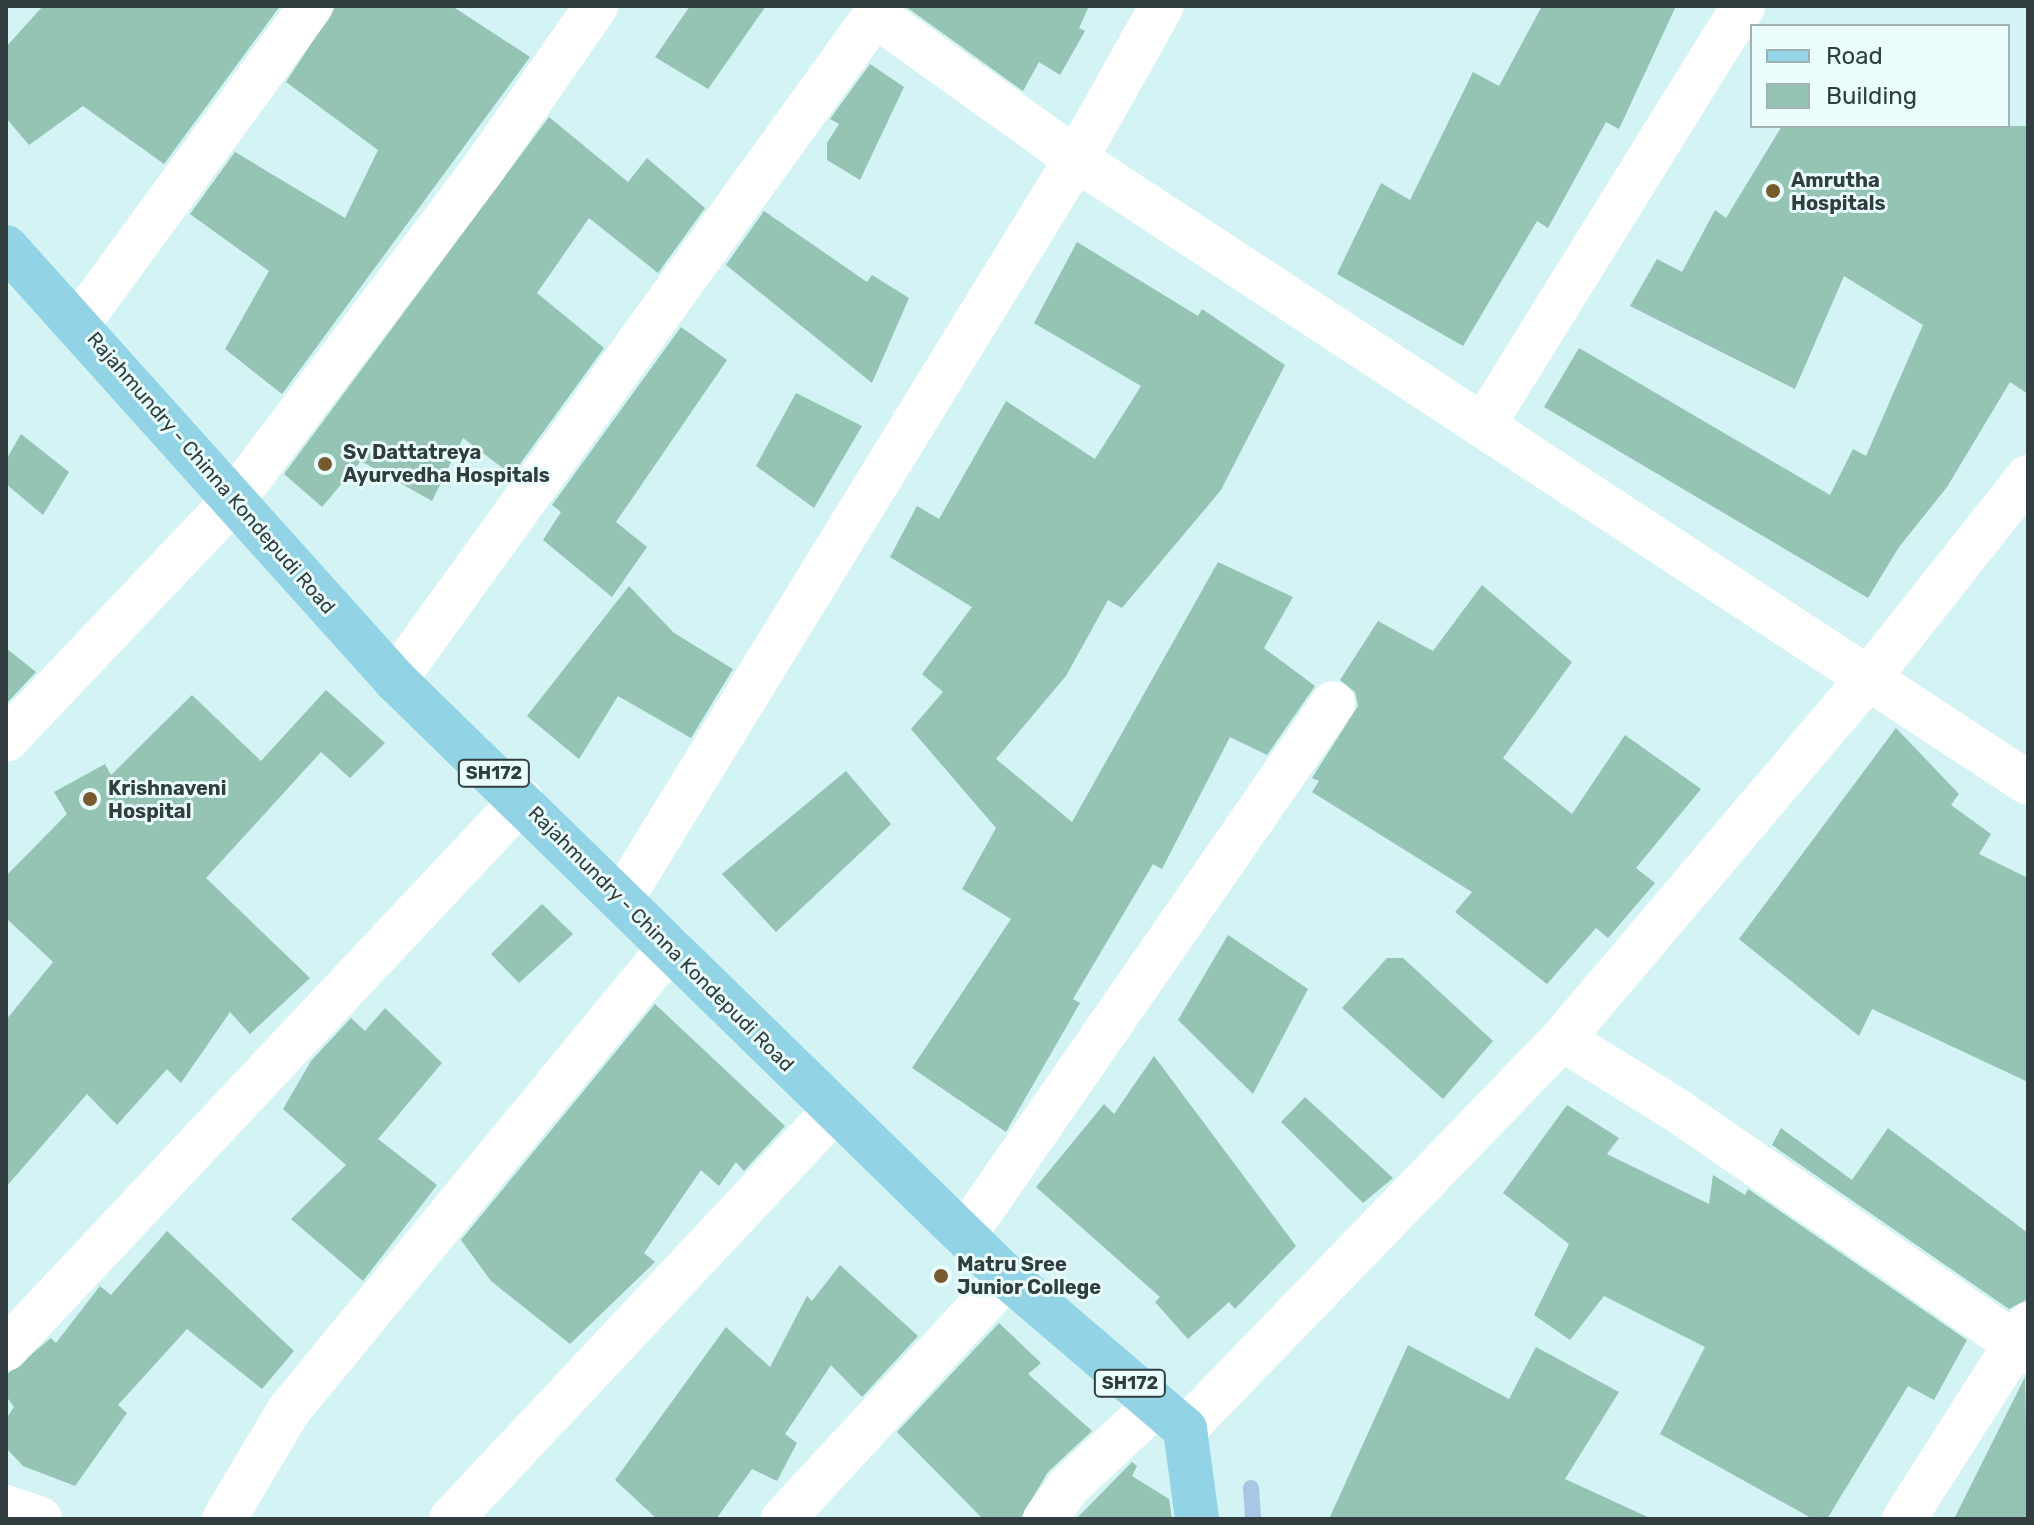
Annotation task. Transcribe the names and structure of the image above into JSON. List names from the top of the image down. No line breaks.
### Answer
{"streets":{"main road":["Rajahmundry - Chinna Kondepudi Road","SH172"]},"places":["Amrutha Hospitals","Sv Dattatreya Ayurvedha Hospitals","Krishnaveni Hospital","Matru Sree Junior College"],"legend":["Road","Building"]}
